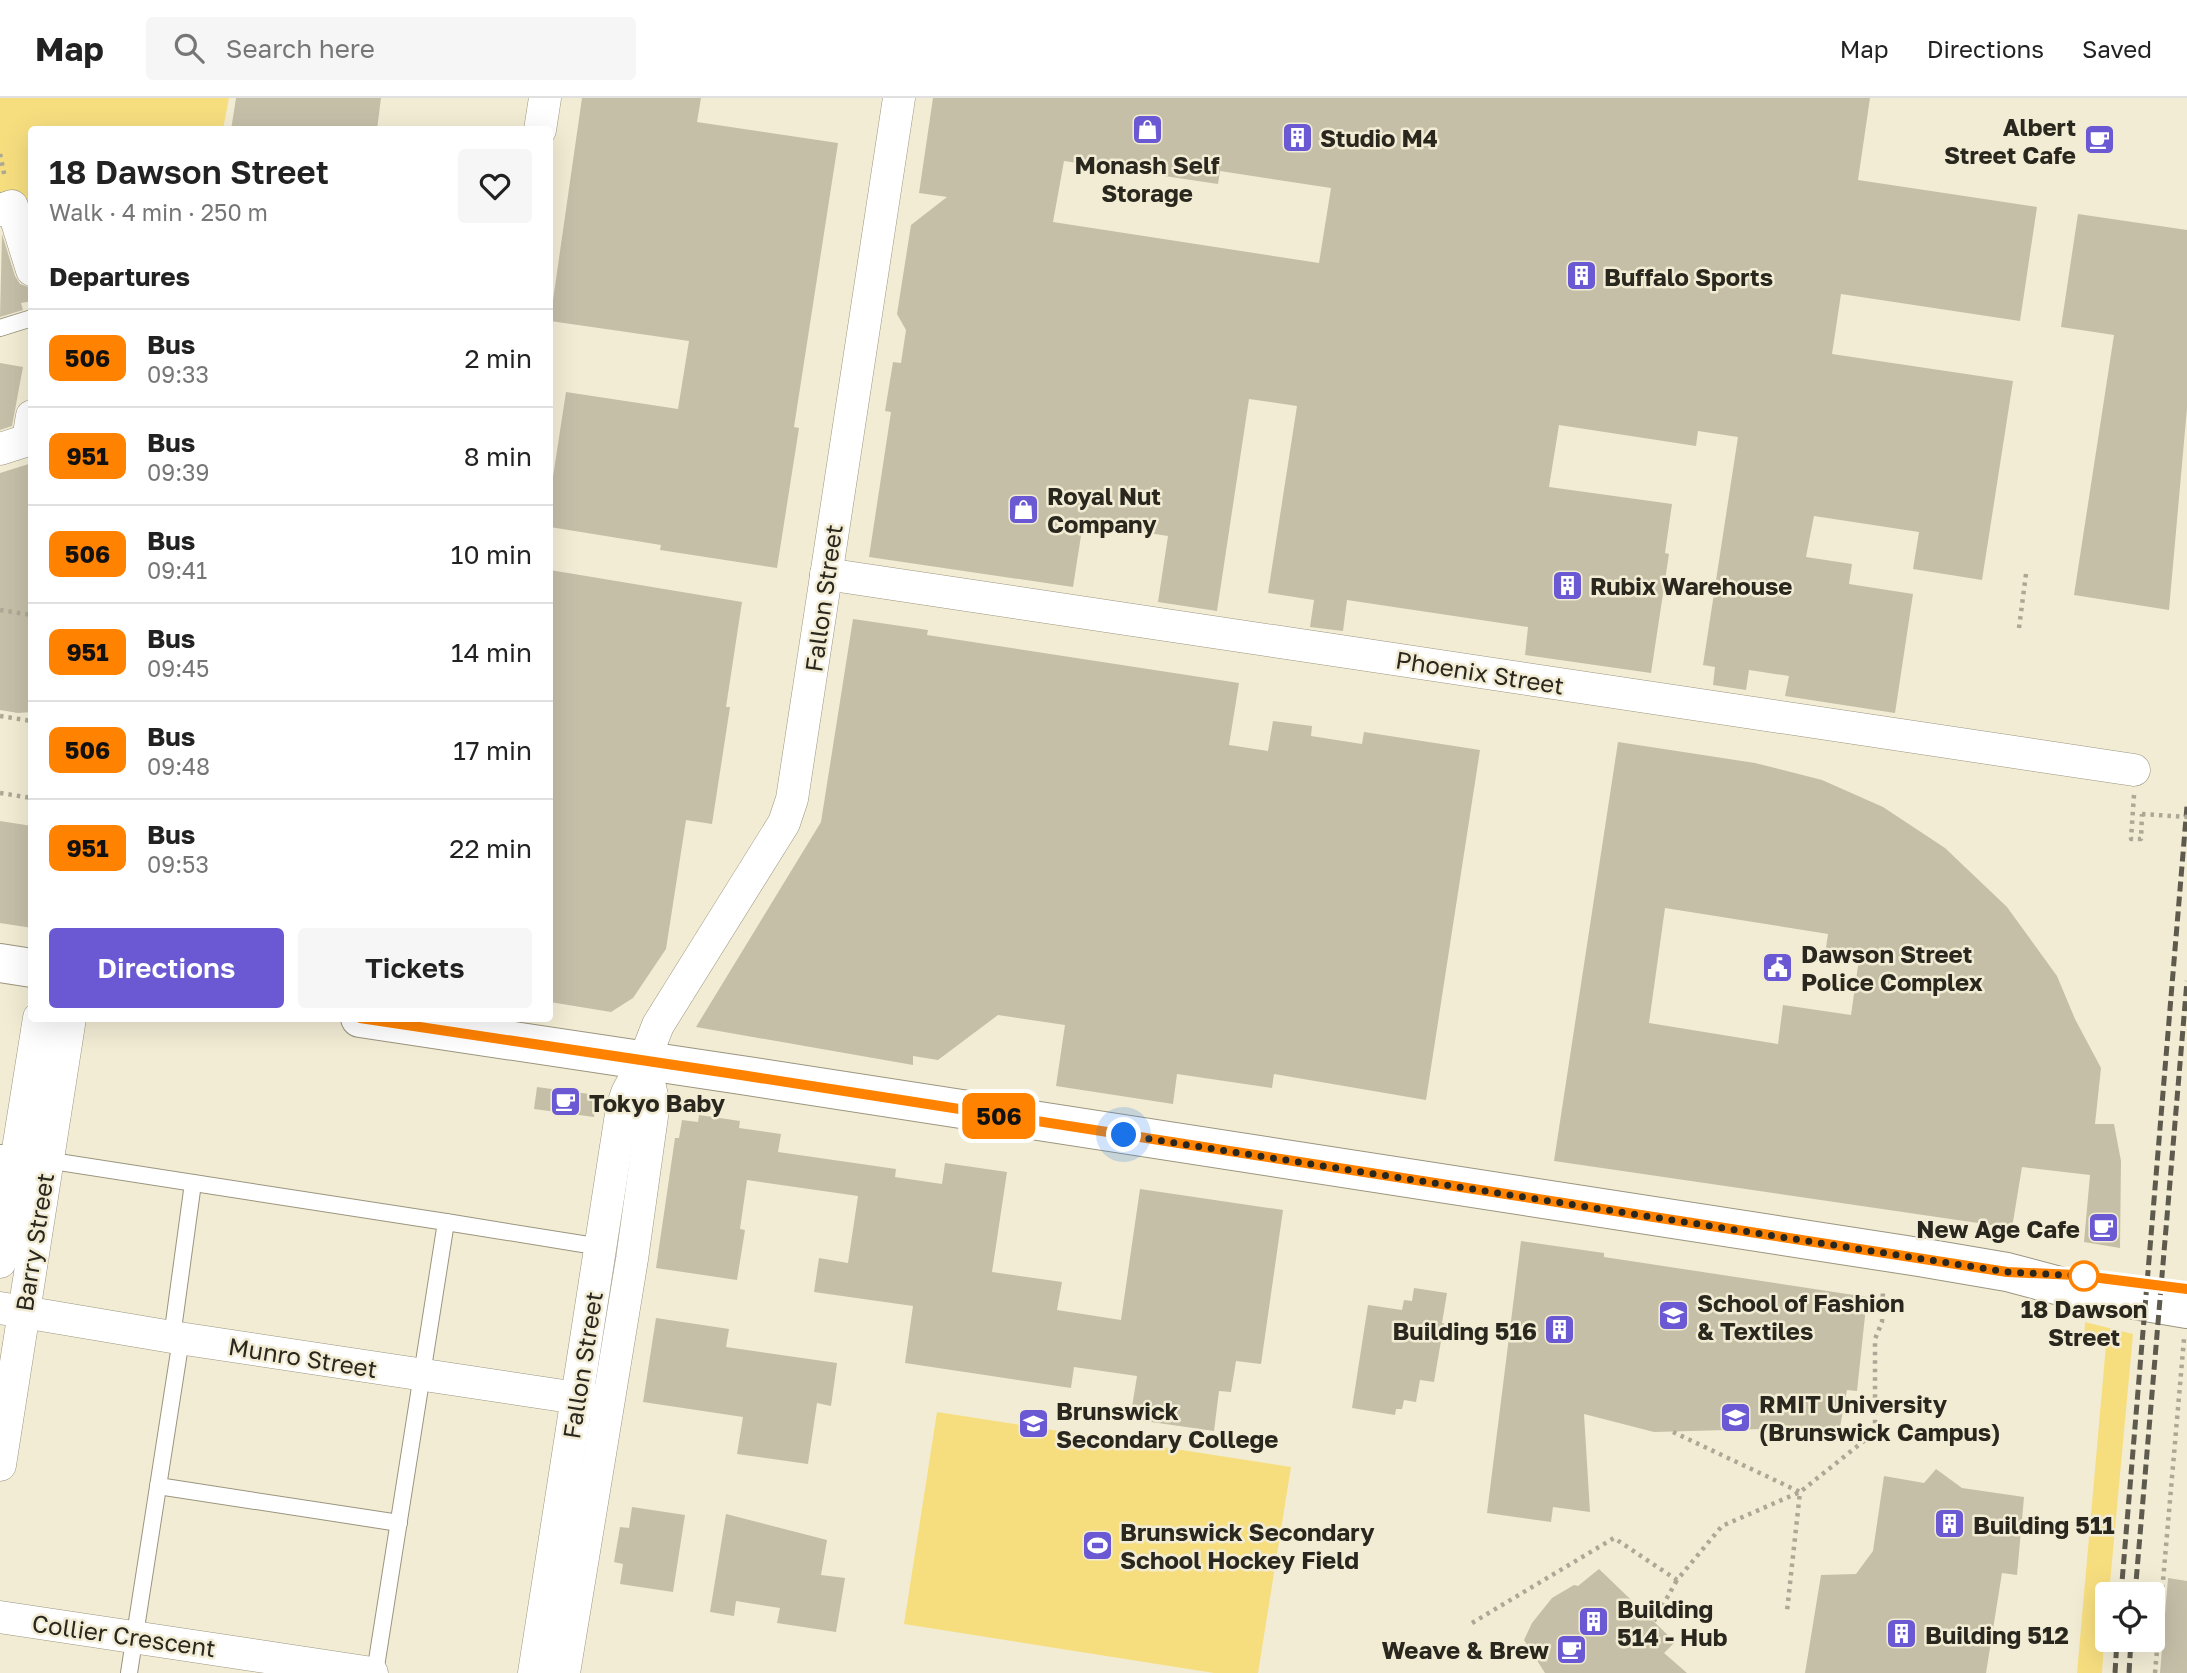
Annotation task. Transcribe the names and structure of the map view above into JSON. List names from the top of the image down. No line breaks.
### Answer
{"streets":{"street":["Fallon Street","Phoenix Street","Barry Street","Munro Street","Collier Crescent"]},"crossings":[["Fallon Street","Phoenix Street"],["Fallon Street","Munro Street"],["Barry Street","Munro Street"]],"places":{"shop":["Monash Self Storage","Royal Nut Company"],"building":["Studio M4","Buffalo Sports","Rubix Warehouse","Building 516","Building 511","Building 514 - Hub","Building 512"],"cafe":["Albert Street Cafe","Tokyo Baby","New Age Cafe","Weave & Brew"],"public building":["Dawson Street Police Complex"],"other":["18 Dawson Street"],"school or university":["School of Fashion & Textiles","RMIT University (Brunswick Campus)","Brunswick Secondary College"],"sports":["Brunswick Secondary School Hockey Field"]},"lines":["bus line 506"],"page":{"header":"Map","search":"Search here","nav":["Map","Directions","Saved"],"on_map":"506","heading":[["18 Dawson Street","Walk · 4 min · 250 m"],"Departures"],"list":[{"mark":"506","name":"Bus","note":"09:33","value":"2 min"},{"mark":"951","name":"Bus","note":"09:39","value":"8 min"},{"mark":"506","name":"Bus","note":"09:41","value":"10 min"},{"mark":"951","name":"Bus","note":"09:45","value":"14 min"},{"mark":"506","name":"Bus","note":"09:48","value":"17 min"},{"mark":"951","name":"Bus","note":"09:53","value":"22 min"}],"buttons":["Directions","Tickets"]}}
